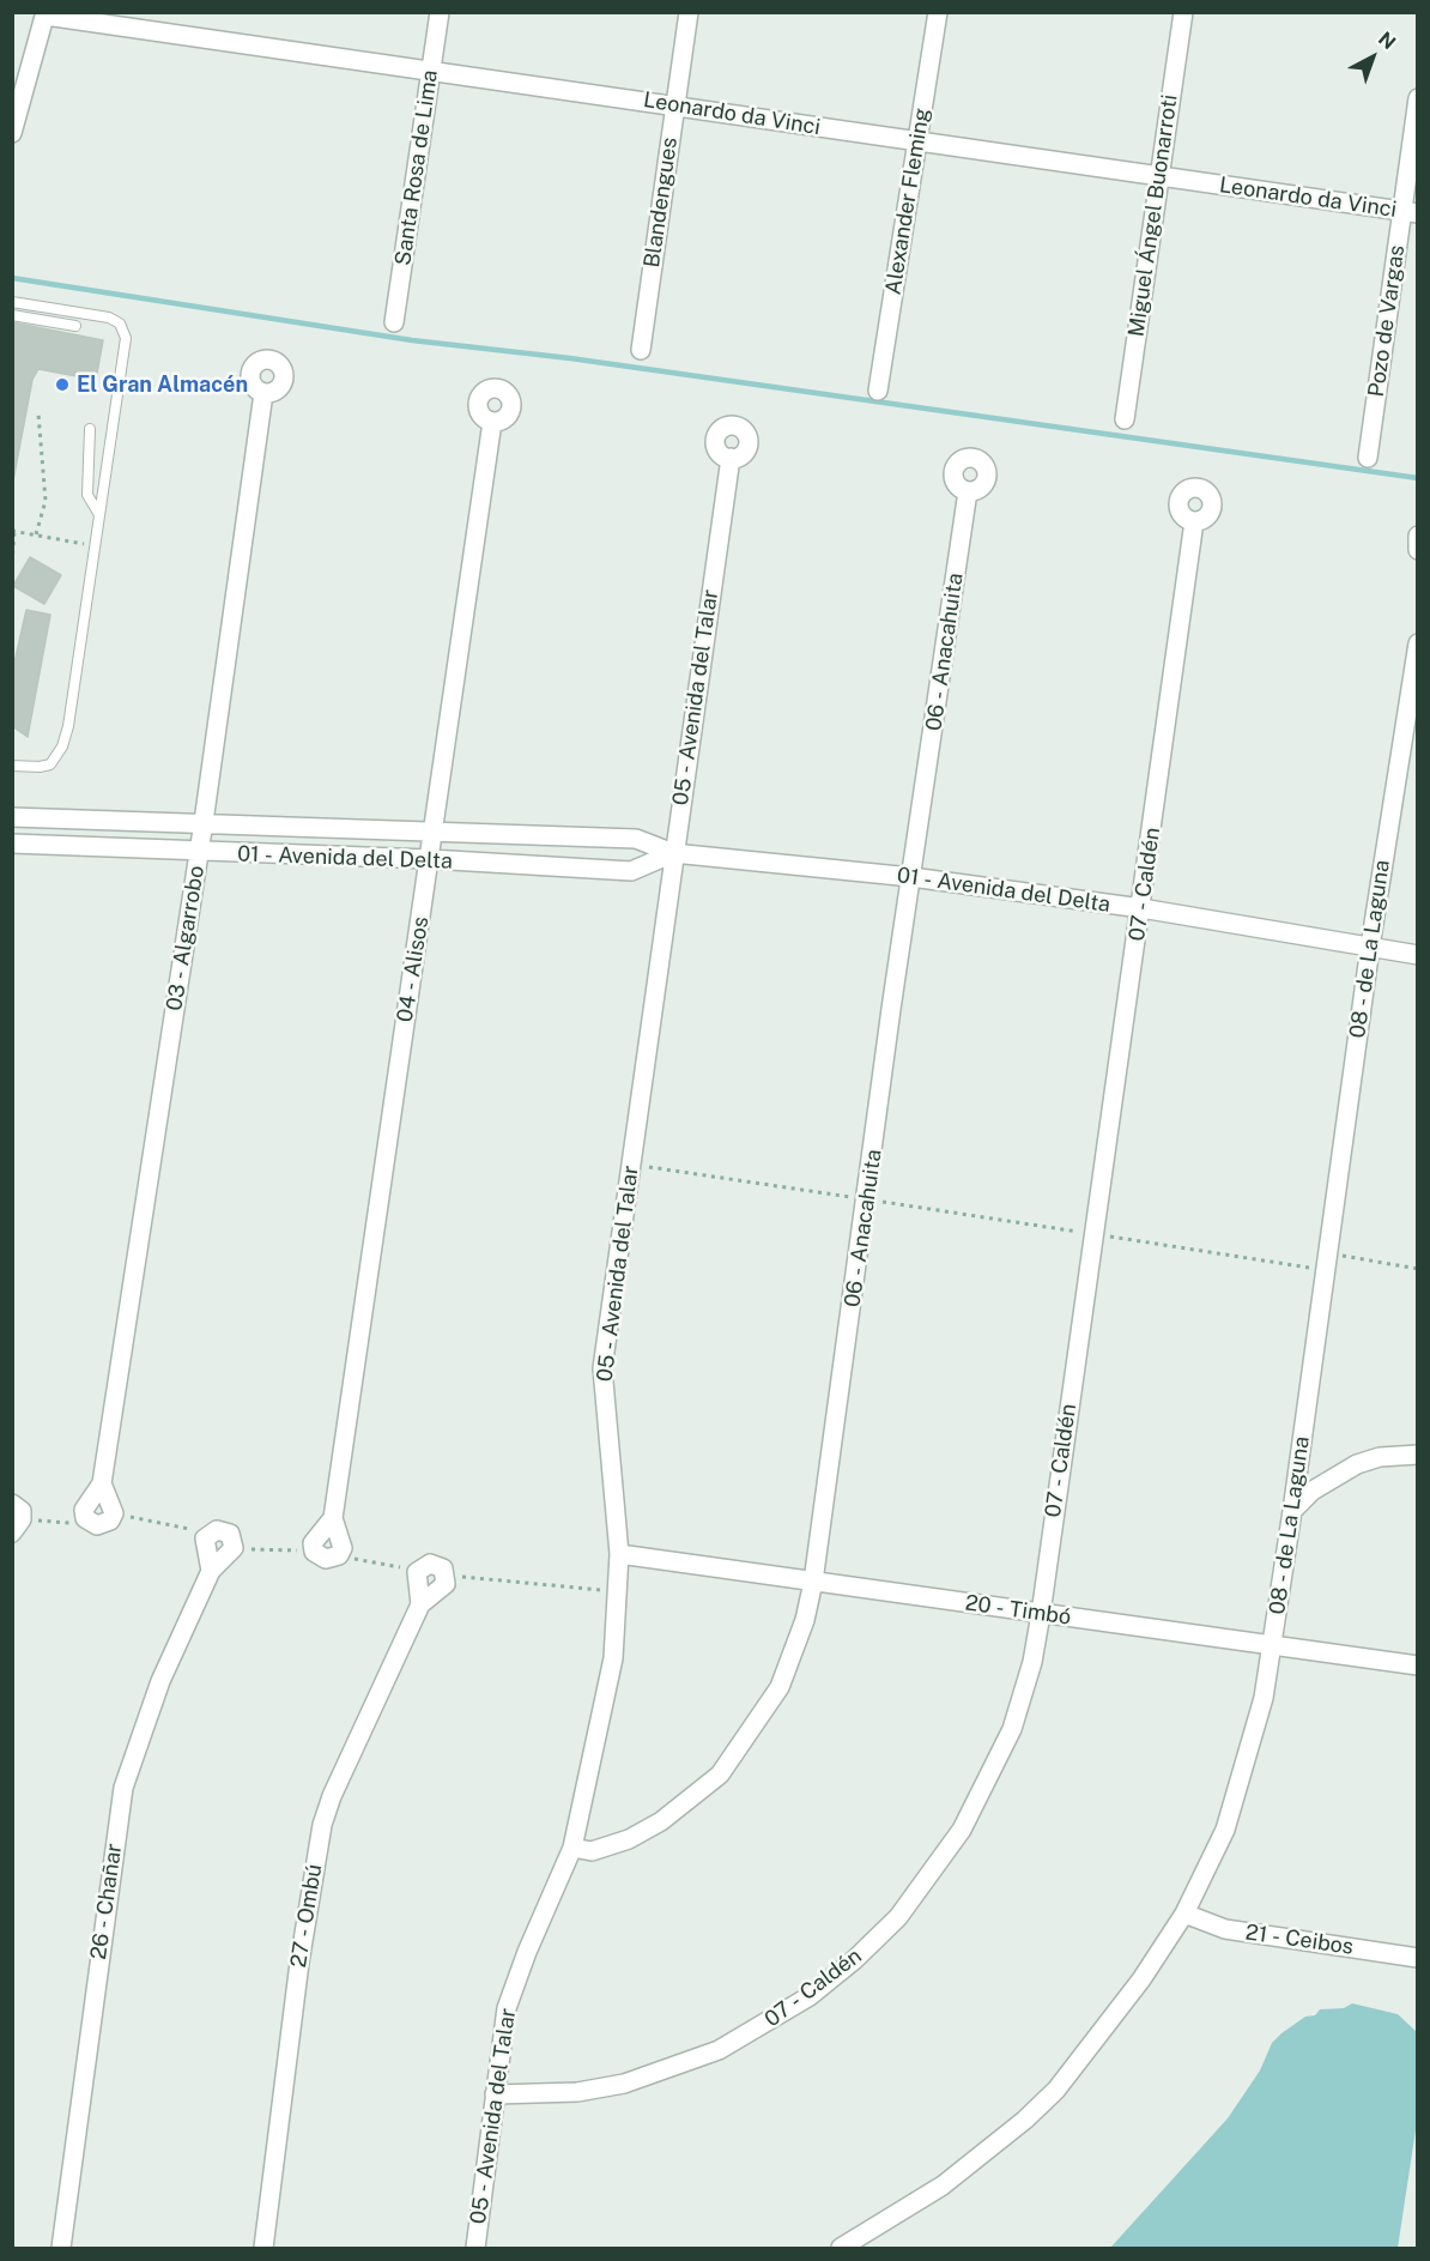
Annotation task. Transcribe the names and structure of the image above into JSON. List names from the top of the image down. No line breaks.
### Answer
{"streets":{"street":["Leonardo da Vinci","Santa Rosa de Lima","Alexander Fleming","Blandengues","Miguel Ángel Buonarroti","Pozo de Vargas","06 - Anacahuita","05 - Avenida del Talar","01 - Avenida del Delta","07 - Caldén","03 - Algarrobo","08 - de La Laguna","04 - Alisos","20 - Timbó","26 - Chañar","27 - Ombú","21 - Ceibos"]},"crossings":[["Leonardo da Vinci","Santa Rosa de Lima"],["Leonardo da Vinci","Alexander Fleming"],["Leonardo da Vinci","Blandengues"],["Leonardo da Vinci","Miguel Ángel Buonarroti"],["Leonardo da Vinci","Pozo de Vargas"],["06 - Anacahuita","05 - Avenida del Talar"],["06 - Anacahuita","01 - Avenida del Delta"],["06 - Anacahuita","20 - Timbó"],["05 - Avenida del Talar","01 - Avenida del Delta"],["05 - Avenida del Talar","07 - Caldén"],["05 - Avenida del Talar","20 - Timbó"],["01 - Avenida del Delta","07 - Caldén"],["01 - Avenida del Delta","03 - Algarrobo"],["01 - Avenida del Delta","08 - de La Laguna"],["01 - Avenida del Delta","04 - Alisos"],["07 - Caldén","20 - Timbó"],["08 - de La Laguna","20 - Timbó"],["08 - de La Laguna","21 - Ceibos"]],"places":["El Gran Almacén"],"north":"top right"}
